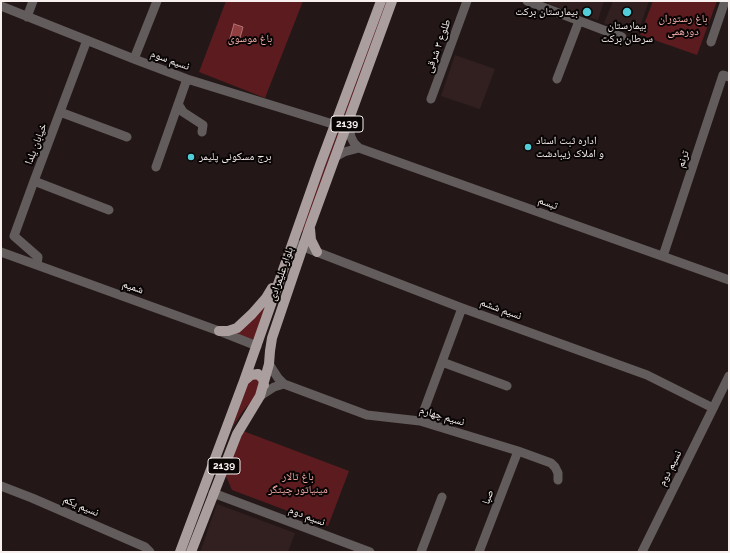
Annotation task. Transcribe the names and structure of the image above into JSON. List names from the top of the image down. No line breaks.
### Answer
{"streets":{"main road":["2139","بلوار علیمرادی"],"street":["طلوع ۳ شرقی","نسیم سوم","خیابان یلدا","ترنم","تبسم","شمیم","نسیم ششم","نسیم چهارم","نسیم دوم","صبا","نسیم یکم"]},"crossings":[["نسیم سوم","خیابان یلدا"],["نسیم سوم","بلوار علیمرادی"],["ترنم","تبسم"],["بلوار علیمرادی","شمیم"],["بلوار علیمرادی","نسیم ششم"],["بلوار علیمرادی","نسیم دوم"],["نسیم ششم","نسیم دوم"],["نسیم چهارم","صبا"]],"parks":["باغ رستوران دورهمی","باغ موسوی","باغ تالار مینیاتور چیتگر"],"places":["بیمارستان برکت","بیمارستان سرطان برکت","اداره ثبت اسناد و املاک زیبادشت","برج مسکونی پلیمر"]}
